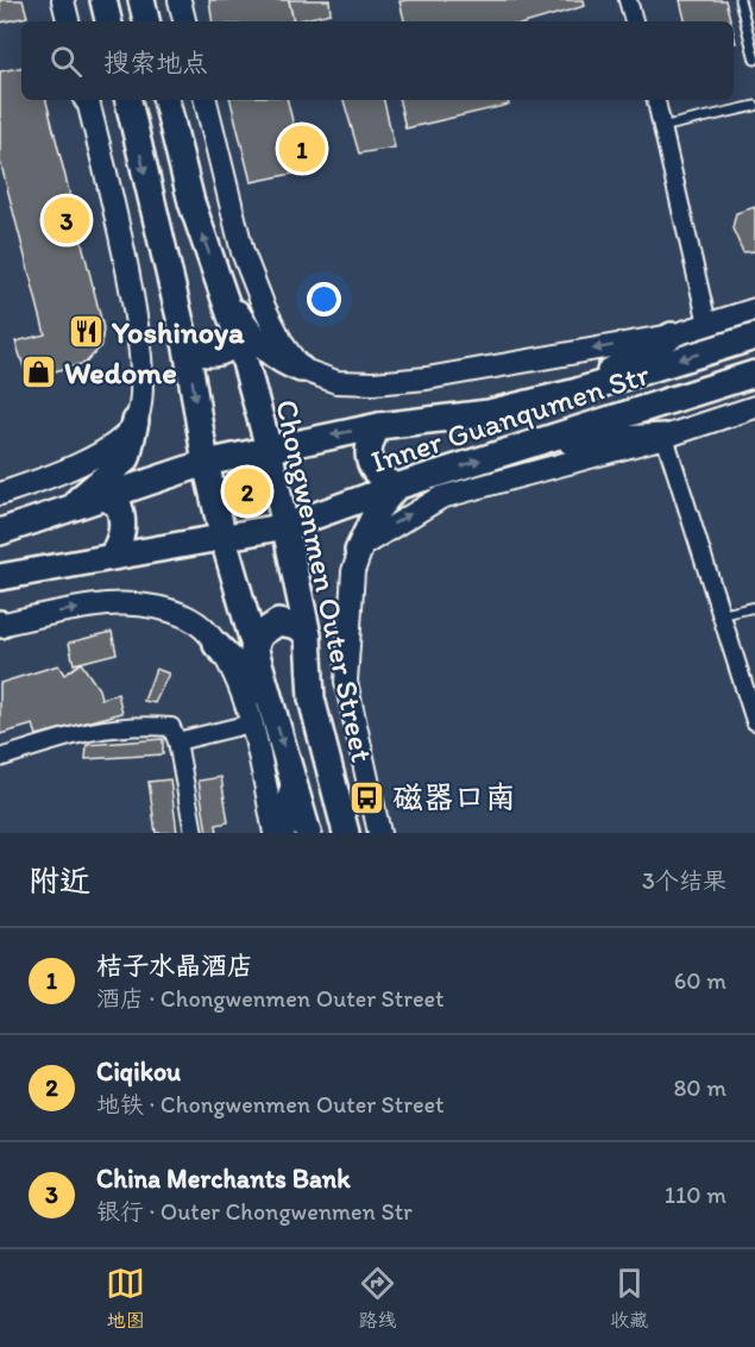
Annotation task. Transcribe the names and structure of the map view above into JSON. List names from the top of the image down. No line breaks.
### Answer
{"streets":{"main road":["Inner Guanqumen Str","Chongwenmen Outer Street"]},"crossings":[["Inner Guanqumen Str","Chongwenmen Outer Street"]],"places":{"restaurant":["Yoshinoya"],"shop":["Wedome"],"bus stop":["磁器口南"]},"page":{"search":"搜索地点","pins":["1","3","2"],"heading":["附近","3个结果"],"list":[{"mark":"1","name":"桔子水晶酒店","note":"酒店 · Chongwenmen Outer Street","value":"60 m"},{"mark":"2","name":"Ciqikou","note":"地铁 · Chongwenmen Outer Street","value":"80 m"},{"mark":"3","name":"China Merchants Bank","note":"银行 · Outer Chongwenmen Str","value":"110 m"}],"nav":["地图","路线","收藏"]}}
